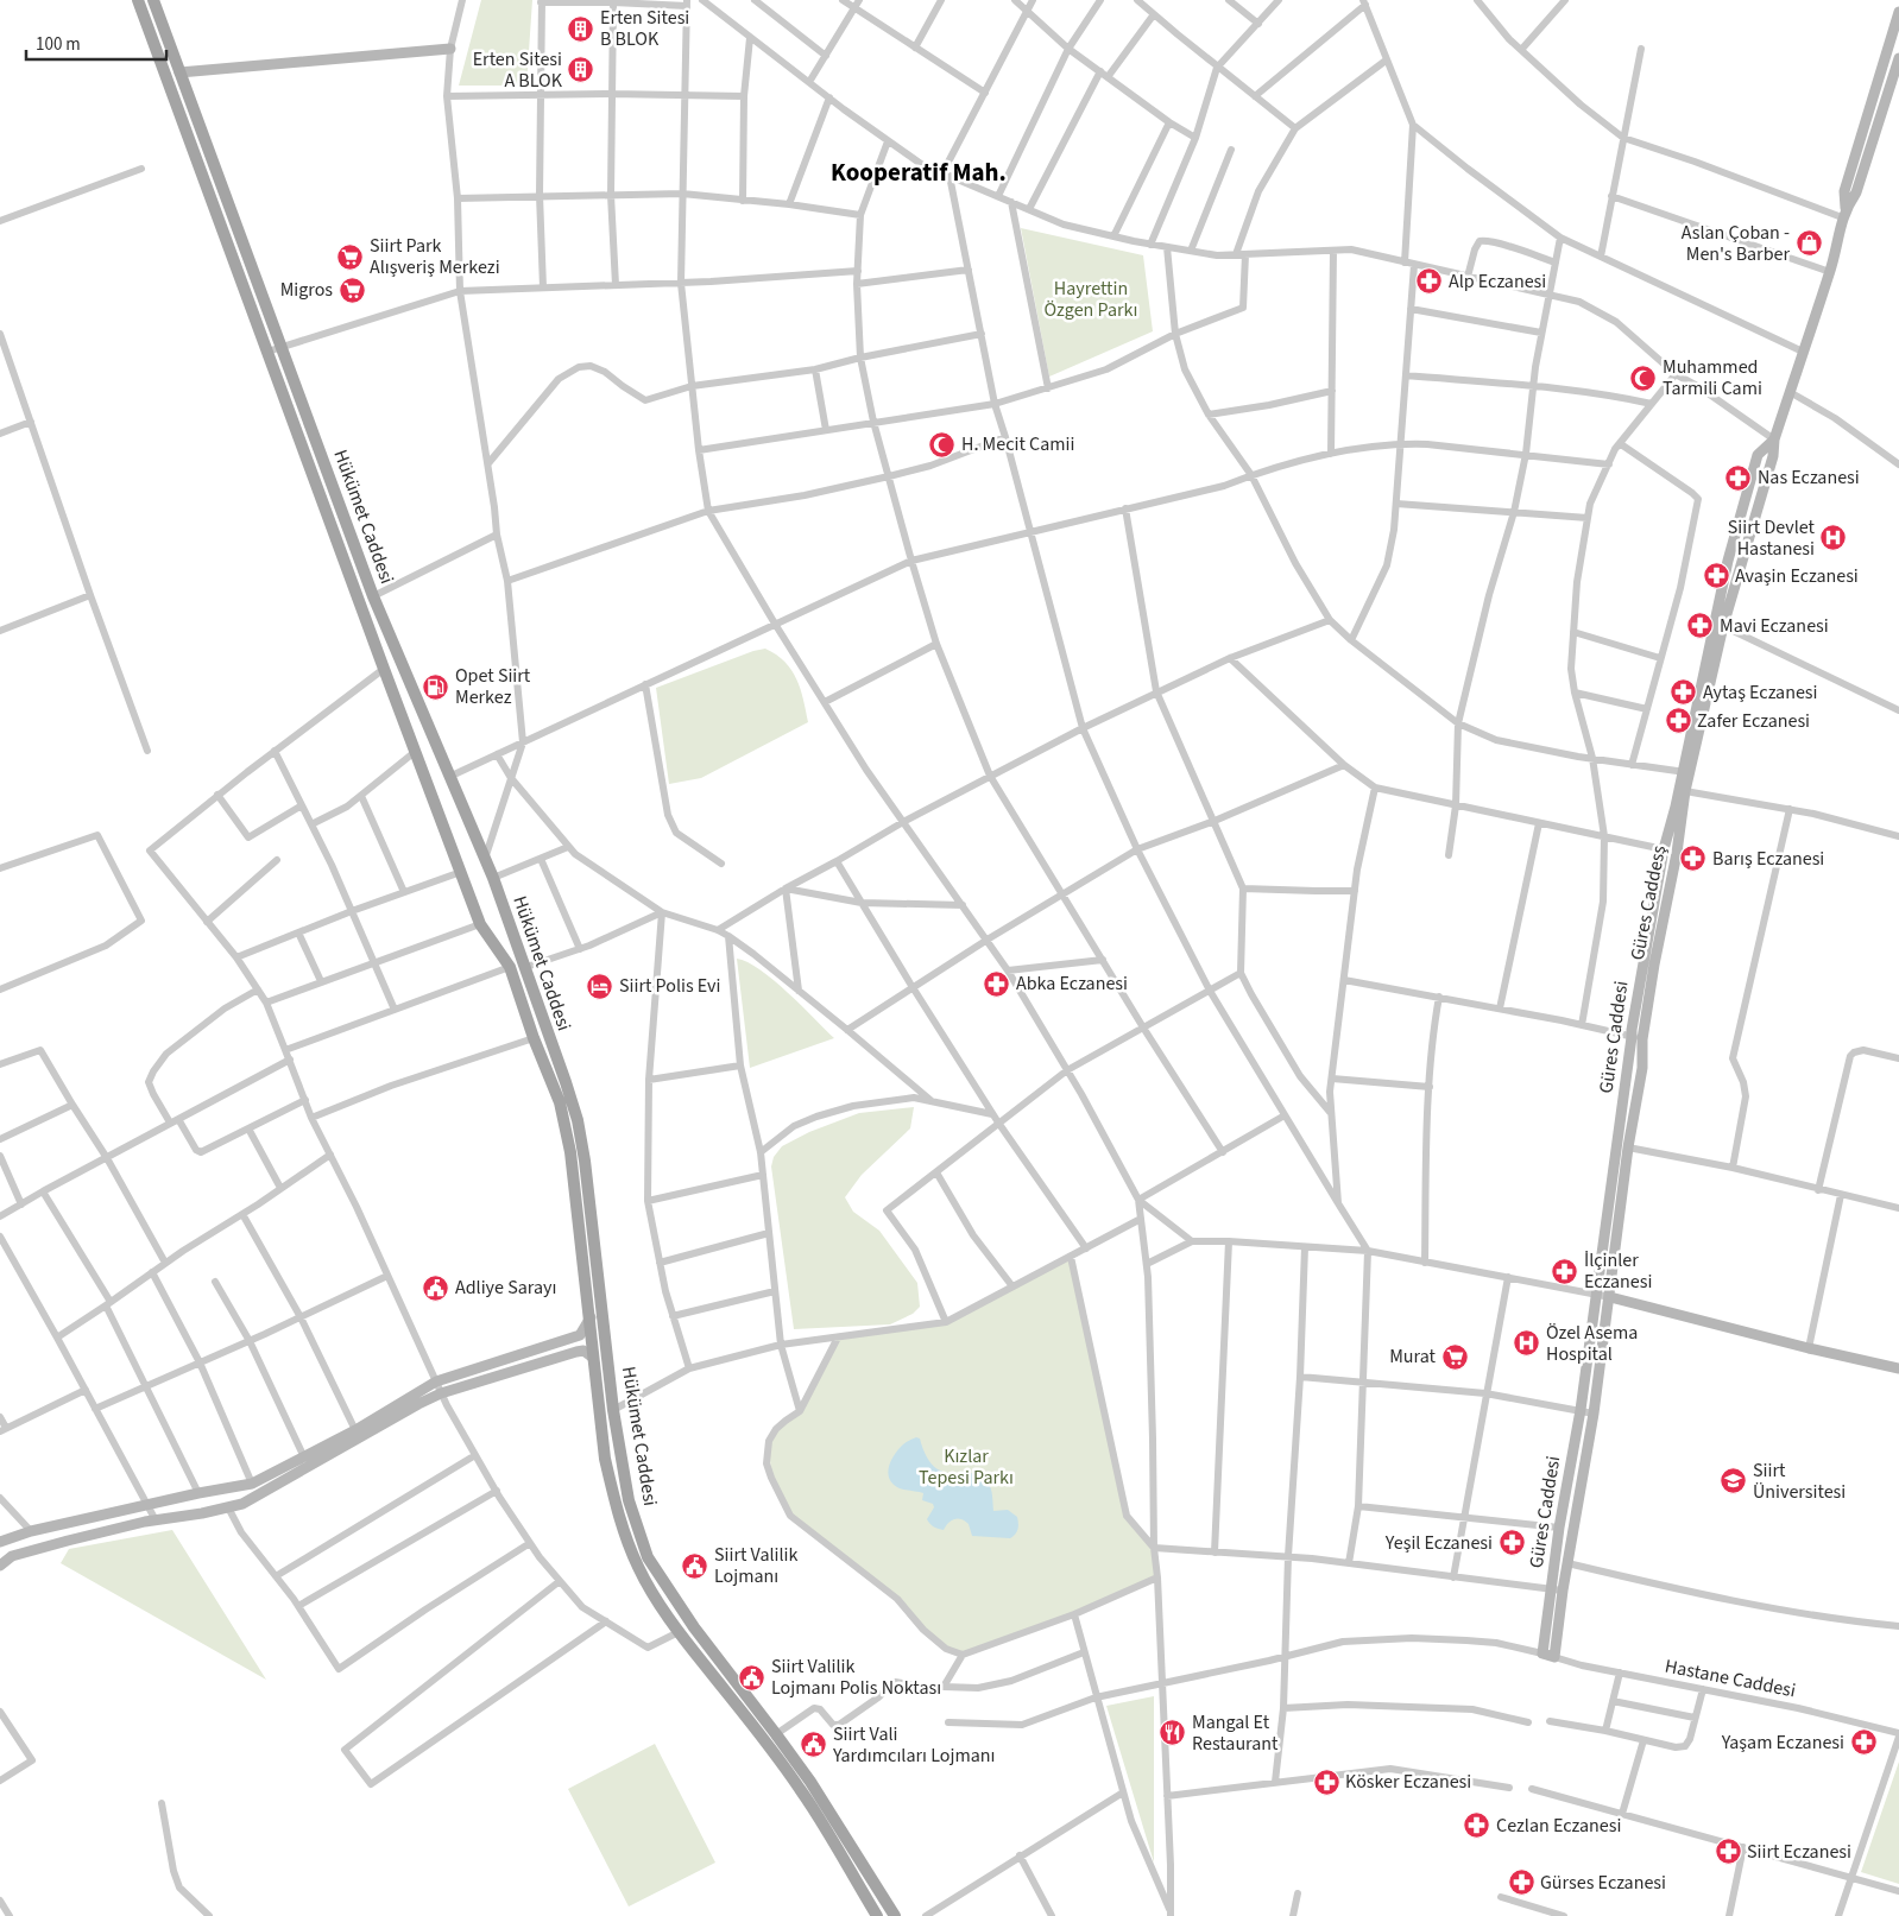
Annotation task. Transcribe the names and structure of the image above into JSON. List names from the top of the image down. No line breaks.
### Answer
{"streets":{"main road":["Hükümet Caddesi"],"street":["Güres Caddesş","Güres Caddesi","Hastane Caddesi"]},"crossings":[["Güres Caddesş","Güres Caddesi"],["Güres Caddesş","Hastane Caddesi"]],"districts":["Kooperatif Mah."],"parks":["Hayrettin Özgen Parkı","Kızlar Tepesi Parkı"],"places":{"building":["Erten Sitesi B BLOK","Erten Sitesi A BLOK"],"shop":["Aslan Çoban - Men's Barber"],"supermarket":["Siirt Park Alışveriş Merkezi","Migros","Murat"],"pharmacy":["Alp Eczanesi","Nas Eczanesi","Avaşin Eczanesi","Mavi Eczanesi","Aytaş Eczanesi","Zafer Eczanesi","Barış Eczanesi","Abka Eczanesi","İlçinler Eczanesi","Yeşil Eczanesi","Yaşam Eczanesi","Kösker Eczanesi","Cezlan Eczanesi","Siirt Eczanesi","Gürses Eczanesi"],"mosque":["Muhammed Tarmili Cami","H. Mecit Camii"],"hospital":["Siirt Devlet Hastanesi","Özel Asema Hospital"],"fuel station":["Opet Siirt Merkez"],"hotel":["Siirt Polis Evi"],"public building":["Adliye Sarayı","Siirt Valilik Lojmanı","Siirt Valilik Lojmanı Polis Noktası","Siirt Vali Yardımcıları Lojmanı"],"school or university":["Siirt Üniversitesi"],"restaurant":["Mangal Et Restaurant"]},"scale_bar":"100 m"}
